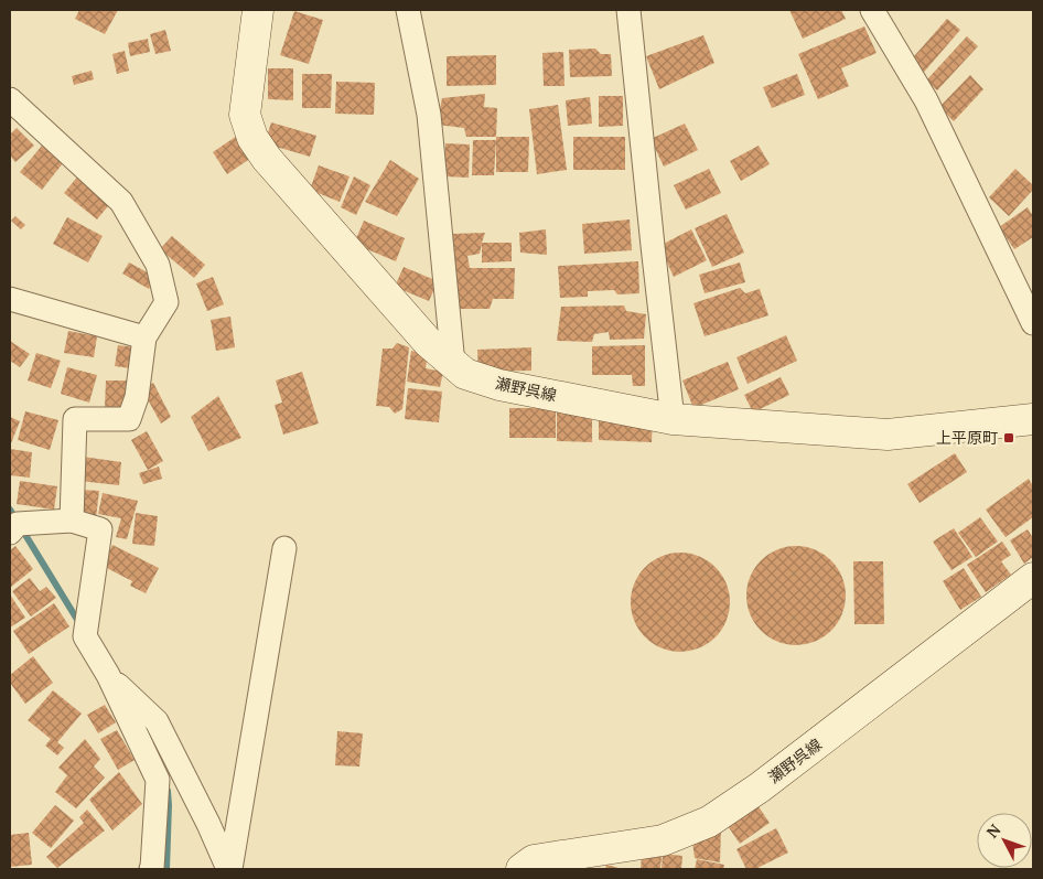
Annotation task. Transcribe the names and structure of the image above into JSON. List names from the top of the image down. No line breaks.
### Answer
{"streets":{"main road":["瀬野呉線"]},"places":{"transit":["上平原町"]},"north":"top left"}
